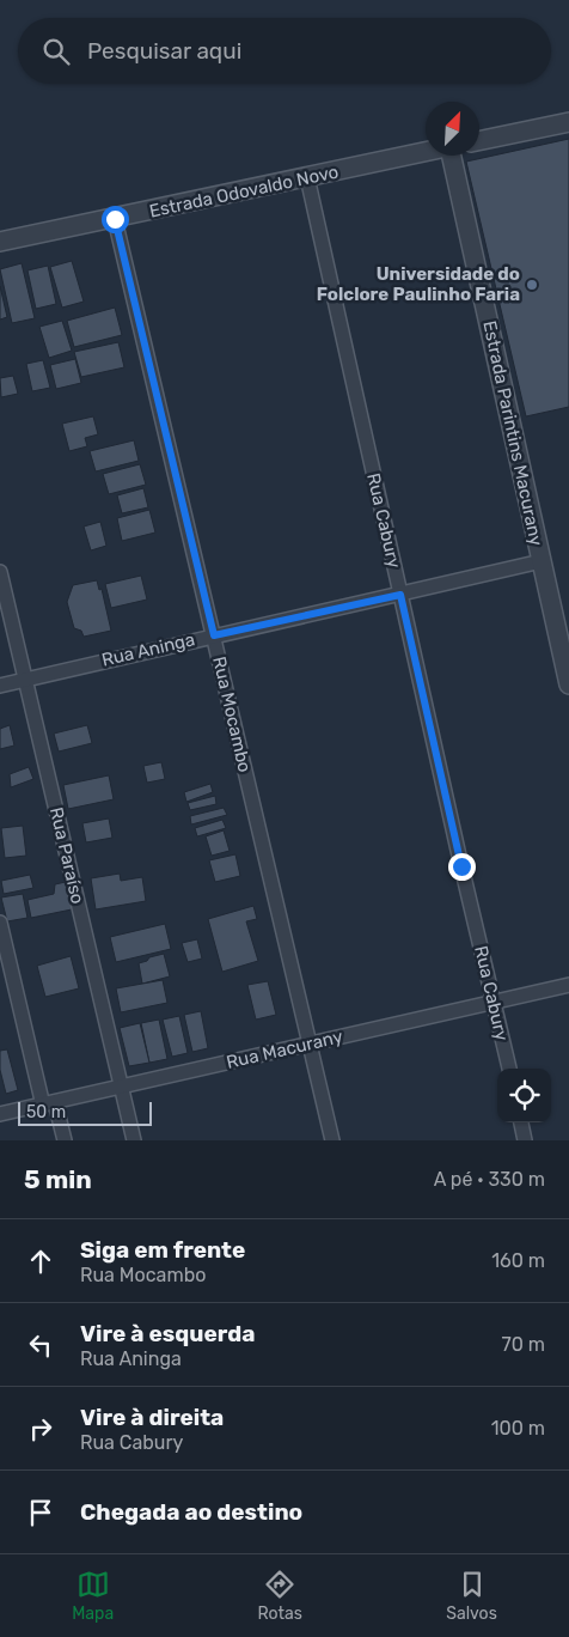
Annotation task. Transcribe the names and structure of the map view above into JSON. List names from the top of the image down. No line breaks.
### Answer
{"streets":{"street":["Estrada Odovaldo Novo","Estrada Parintins Macurany","Rua Cabury","Rua Aninga","Rua Mocambo","Rua Paraíso","Rua Macurany"]},"crossings":[["Estrada Odovaldo Novo","Rua Cabury"],["Estrada Odovaldo Novo","Rua Mocambo"],["Estrada Parintins Macurany","Rua Aninga"],["Rua Cabury","Rua Aninga"],["Rua Cabury","Rua Macurany"],["Rua Aninga","Rua Mocambo"],["Rua Aninga","Rua Paraíso"],["Rua Mocambo","Rua Macurany"],["Rua Paraíso","Rua Macurany"]],"places":["Universidade do Folclore Paulinho Faria"],"scale_bar":"50 m","north":"top right","page":{"search":"Pesquisar aqui","scale":"50 m","heading":["5 min","A pé · 330 m"],"list":[["Siga em frente","Rua Mocambo","160 m"],["Vire à esquerda","Rua Aninga","70 m"],["Vire à direita","Rua Cabury","100 m"],"Chegada ao destino"],"nav":["Mapa","Rotas","Salvos"]}}
